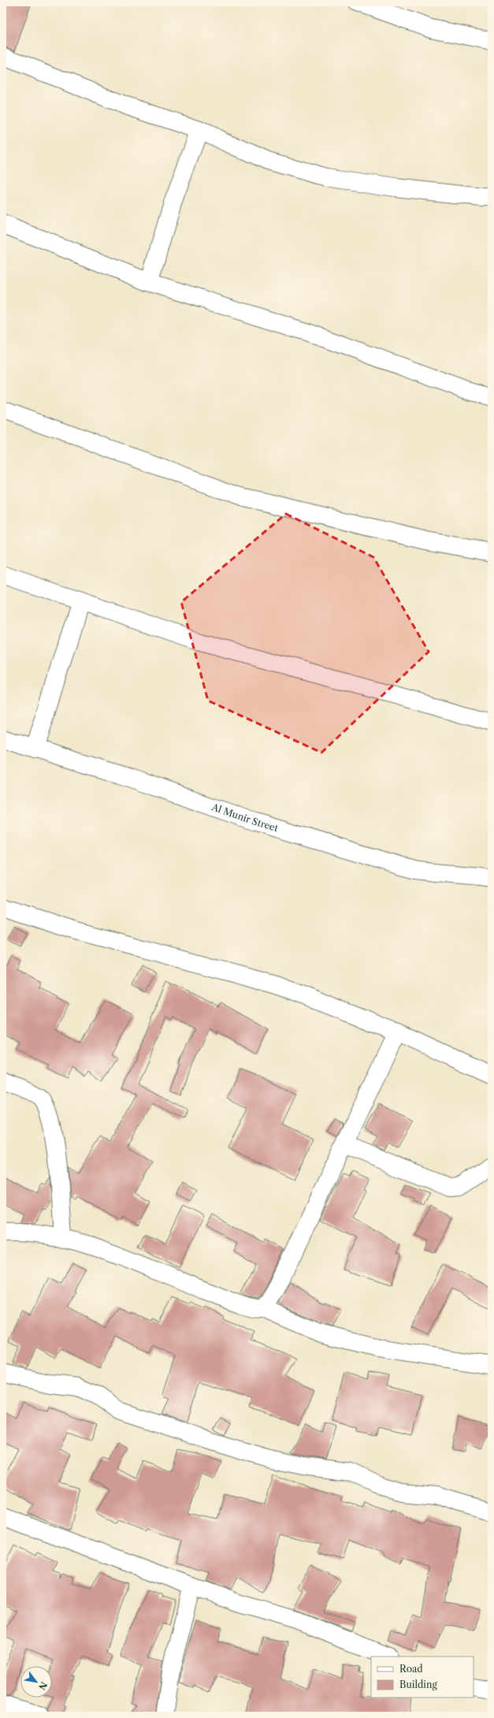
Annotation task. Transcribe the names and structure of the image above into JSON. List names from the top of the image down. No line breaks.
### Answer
{"streets":{"street":["Al Munir Street"]},"legend":["Road","Building"],"north":"bottom right"}
